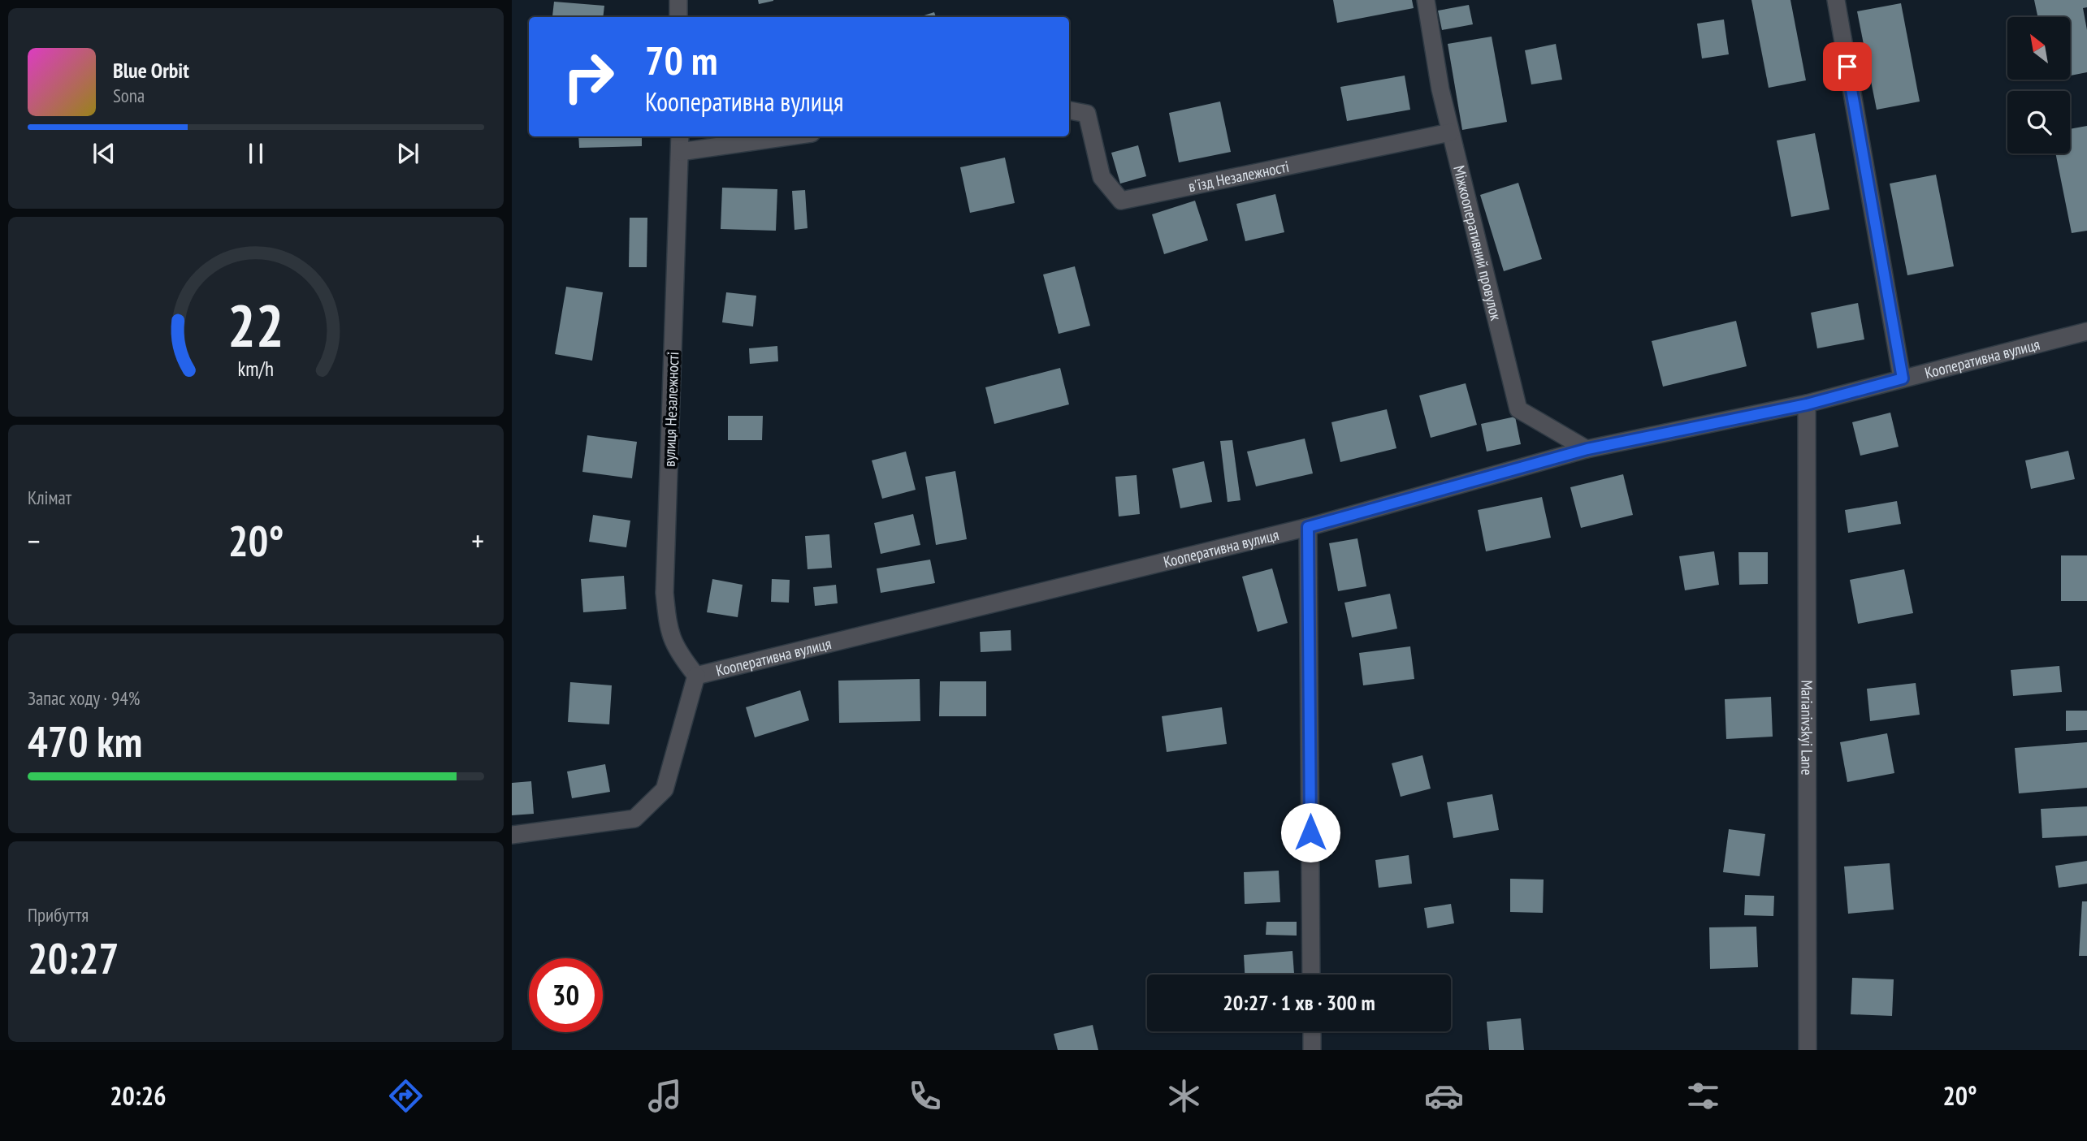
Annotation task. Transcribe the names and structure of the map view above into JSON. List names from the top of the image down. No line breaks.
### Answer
{"streets":{"street":["в'їзд Незалежності","Міжкооперативний провулок","Кооперативна вулиця","вулиця Незалежності","Marianivskyi Lane"]},"crossings":[["в'їзд Незалежності","Міжкооперативний провулок"],["Міжкооперативний провулок","Кооперативна вулиця"],["Кооперативна вулиця","вулиця Незалежності"],["Кооперативна вулиця","Marianivskyi Lane"]],"north":"top left","page":{"turn":["70 m","Кооперативна вулиця"],"song":["Blue Orbit","Sona"],"tile":["Клімат",["Запас ходу · 94%","470 km"],["Прибуття","20:27"]],"heat":["−","20°","+"],"limit":"30","trip":"20:27 · 1 хв · 300 m","tabs":["20:26","20°"],"gauge":["22","km/h"]}}
